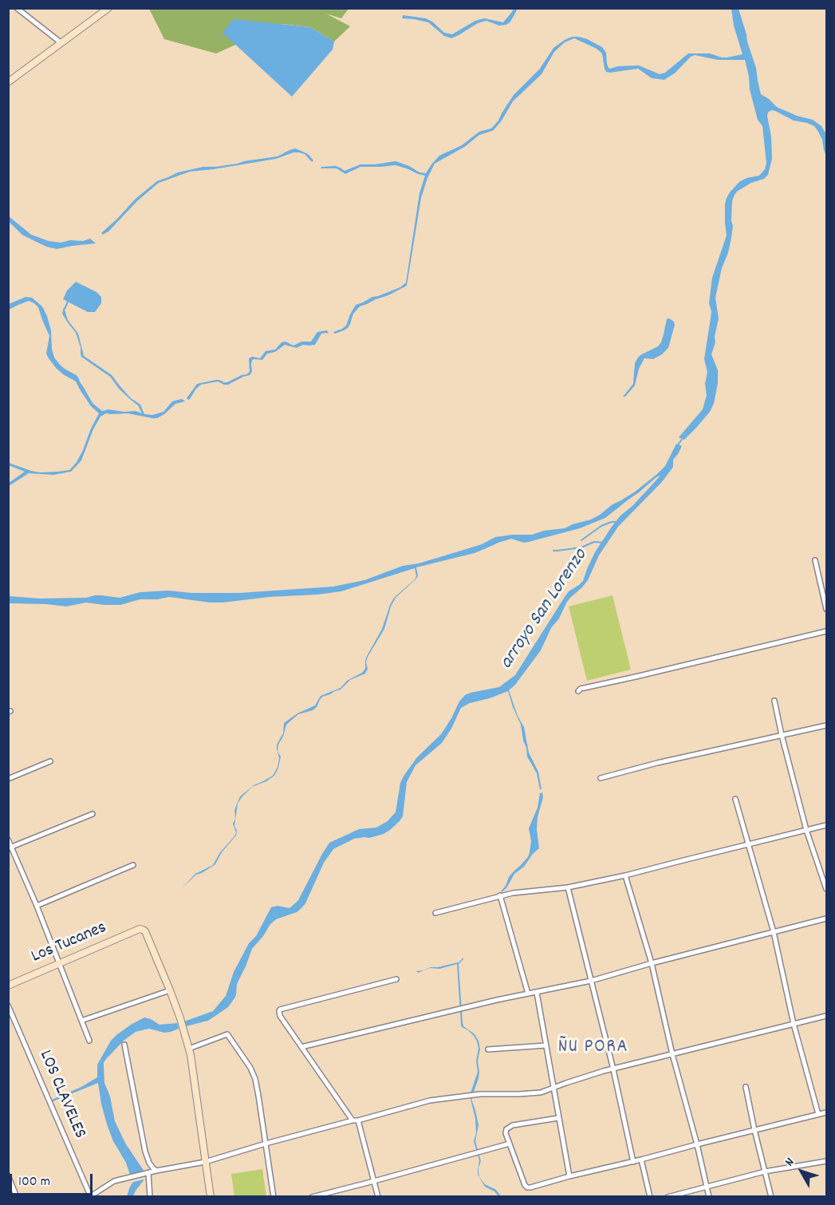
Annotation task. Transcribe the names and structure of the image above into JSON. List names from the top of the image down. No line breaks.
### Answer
{"streets":{"street":["Los Tucanes","LOS CLAVELES"]},"districts":["ÑU PORA"],"water":["arroyo San Lorenzo"],"scale_bar":"100 m","north":"top left"}
